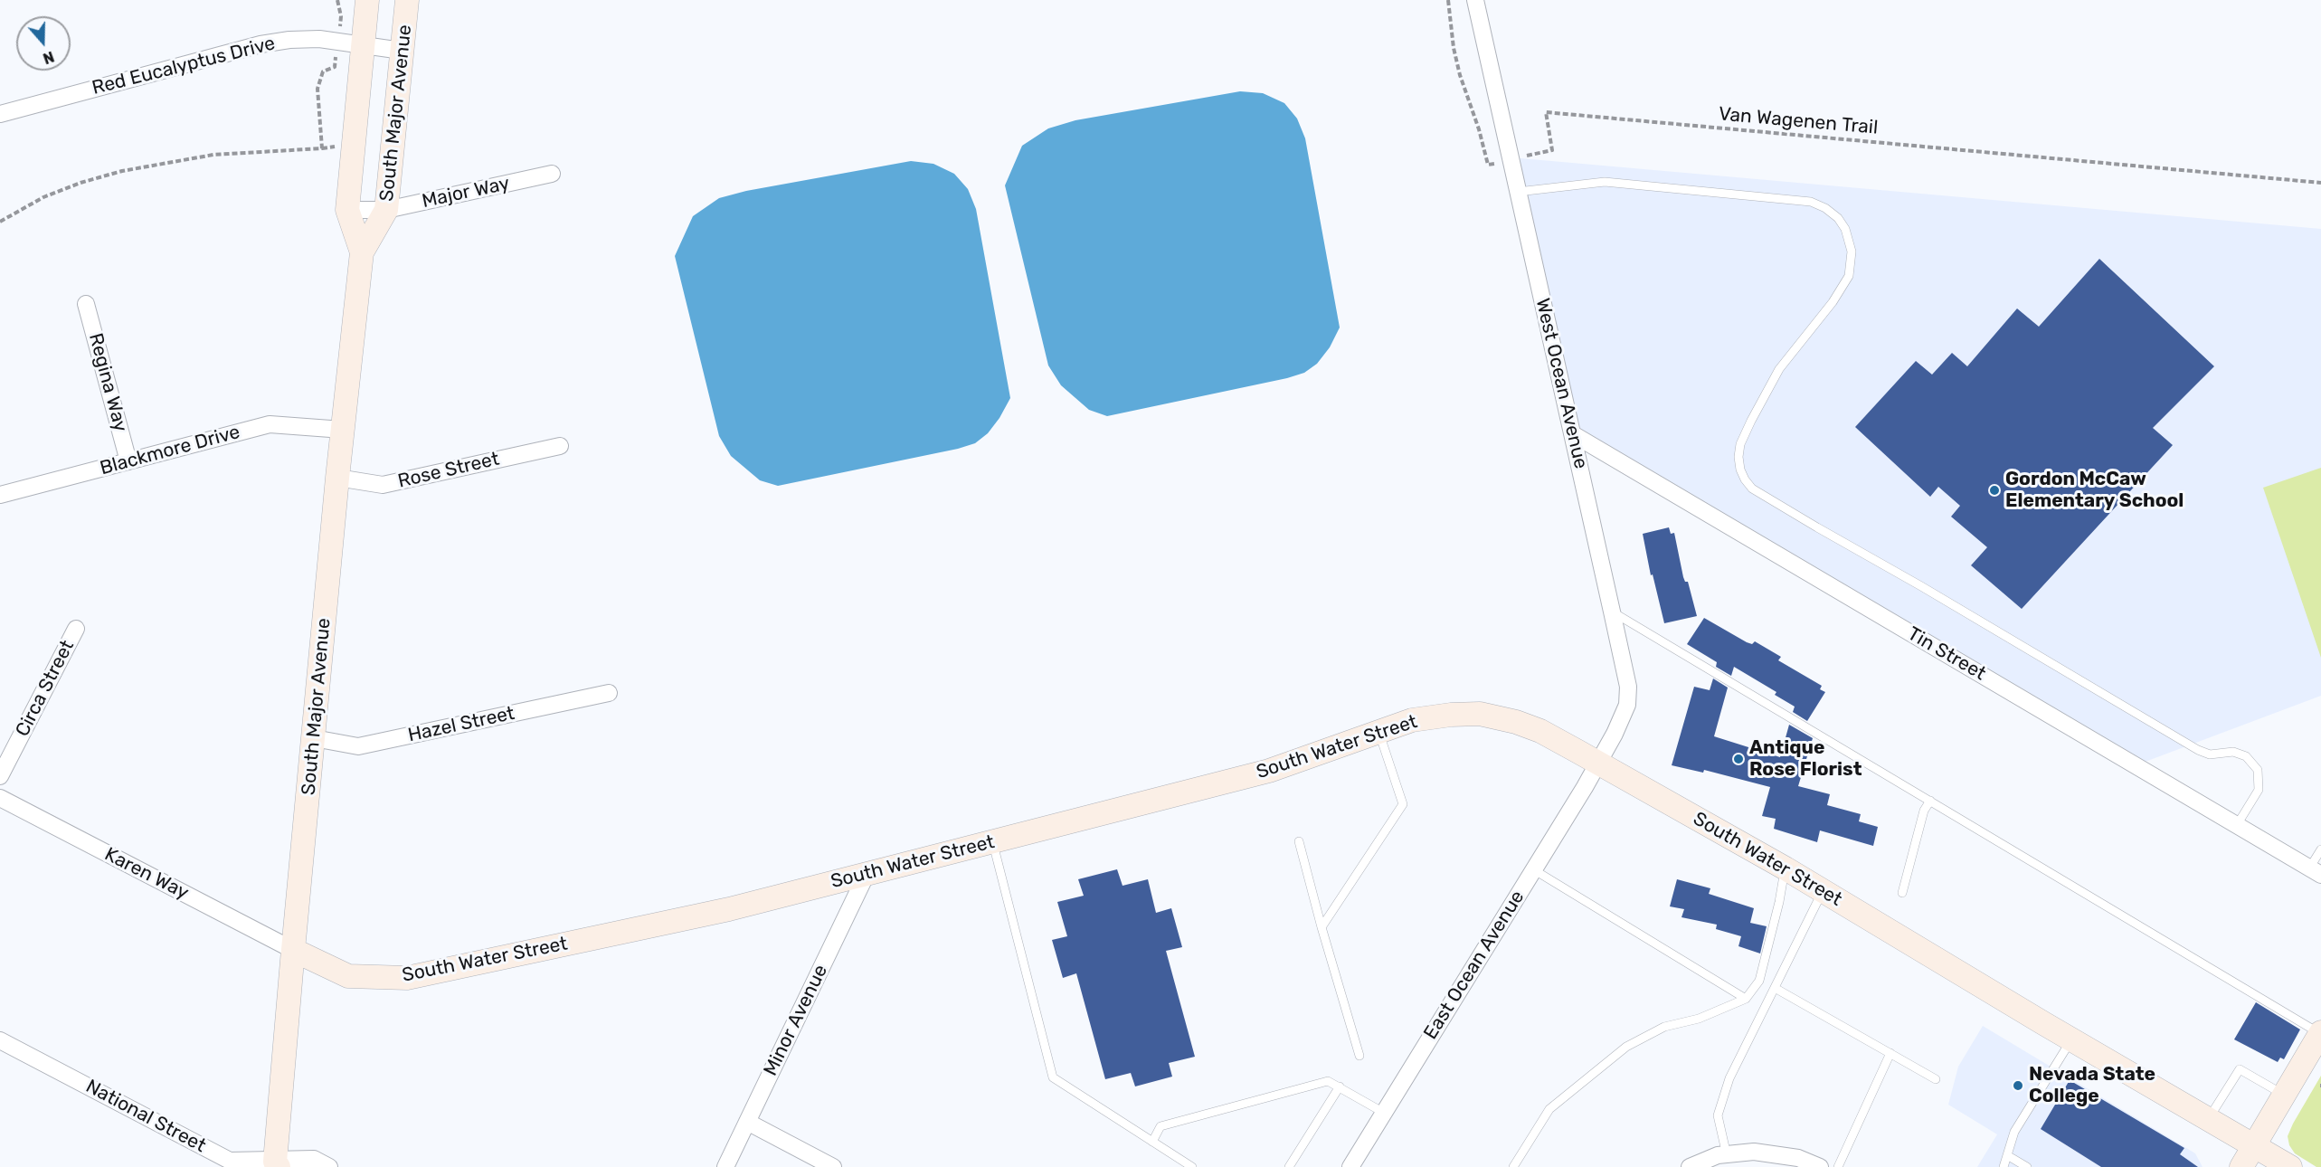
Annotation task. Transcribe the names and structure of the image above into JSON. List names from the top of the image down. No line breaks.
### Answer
{"streets":{"main road":["South Major Avenue","South Water Street"],"street":["Red Eucalyptus Drive","Major Way","Regina Way","West Ocean Avenue","Blackmore Drive","Rose Street","Tin Street","Circa Street","Hazel Street","Karen Way","East Ocean Avenue","Minor Avenue","National Street"],"path":["Van Wagenen Trail"]},"crossings":[["Red Eucalyptus Drive","South Major Avenue"],["South Major Avenue","Major Way"],["South Major Avenue","Blackmore Drive"],["South Major Avenue","Rose Street"],["South Major Avenue","Hazel Street"],["South Major Avenue","South Water Street"],["South Major Avenue","Karen Way"],["South Major Avenue","National Street"],["Van Wagenen Trail","West Ocean Avenue"],["Regina Way","Blackmore Drive"],["West Ocean Avenue","Tin Street"],["West Ocean Avenue","South Water Street"],["West Ocean Avenue","East Ocean Avenue"],["South Water Street","Karen Way"],["South Water Street","East Ocean Avenue"],["South Water Street","Minor Avenue"]],"places":["Gordon McCaw Elementary School","Antique Rose Florist","Nevada State College"],"north":"bottom"}
